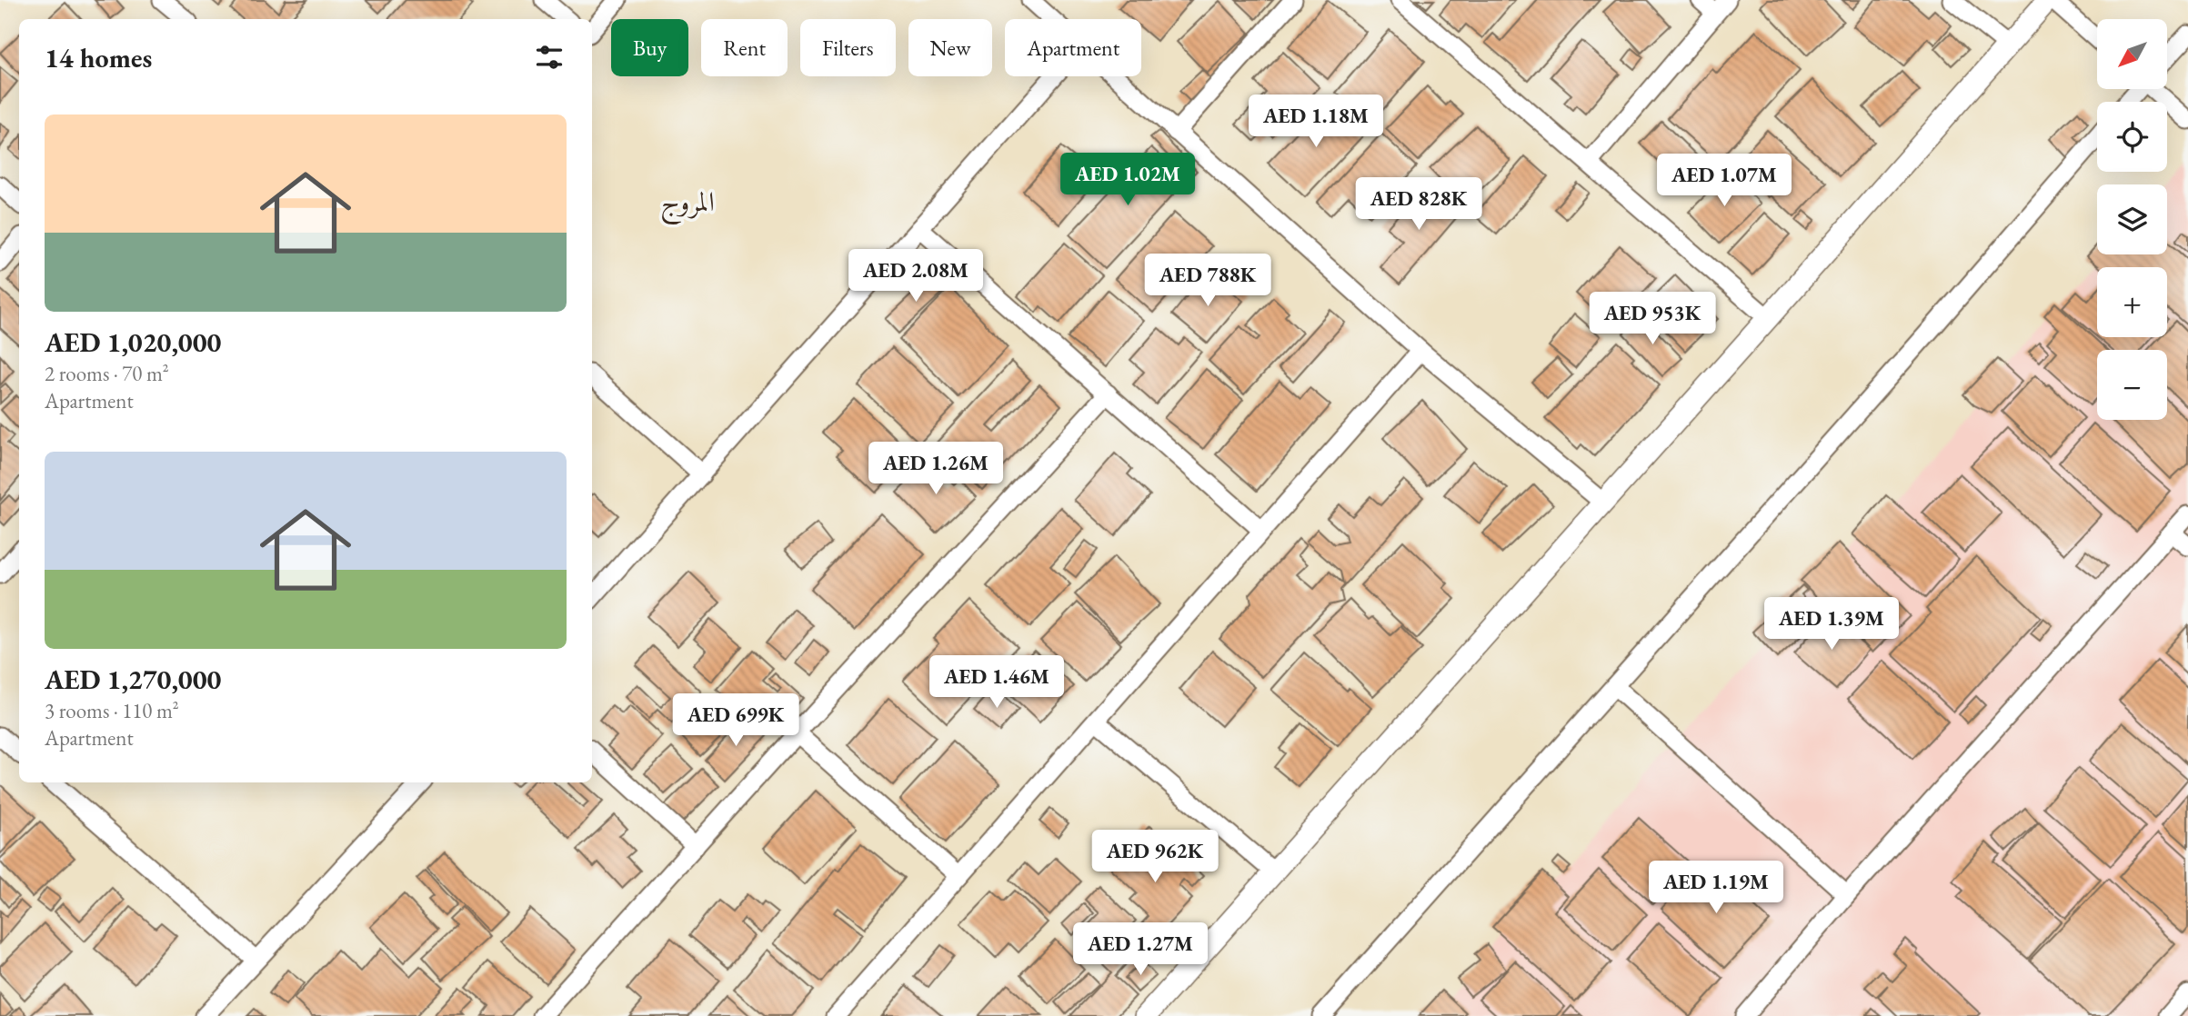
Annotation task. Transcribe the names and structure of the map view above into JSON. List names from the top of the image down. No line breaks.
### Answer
{"districts":["المروج"],"north":"bottom left","page":{"map_buttons":["+","−"],"chip":["Buy","Rent","Filters","New","Apartment"],"heading":"14 homes","price":["AED 1.18M","AED 1.02M","AED 1.07M","AED 828K","AED 2.08M","AED 788K","AED 953K","AED 1.26M","AED 1.39M","AED 1.46M","AED 699K","AED 962K","AED 1.19M","AED 1.27M"],"list":[{"name":"AED 1,020,000","note":"2 rooms · 70 m² · Apartment"},{"name":"AED 1,270,000","note":"3 rooms · 110 m² · Apartment"}]}}
